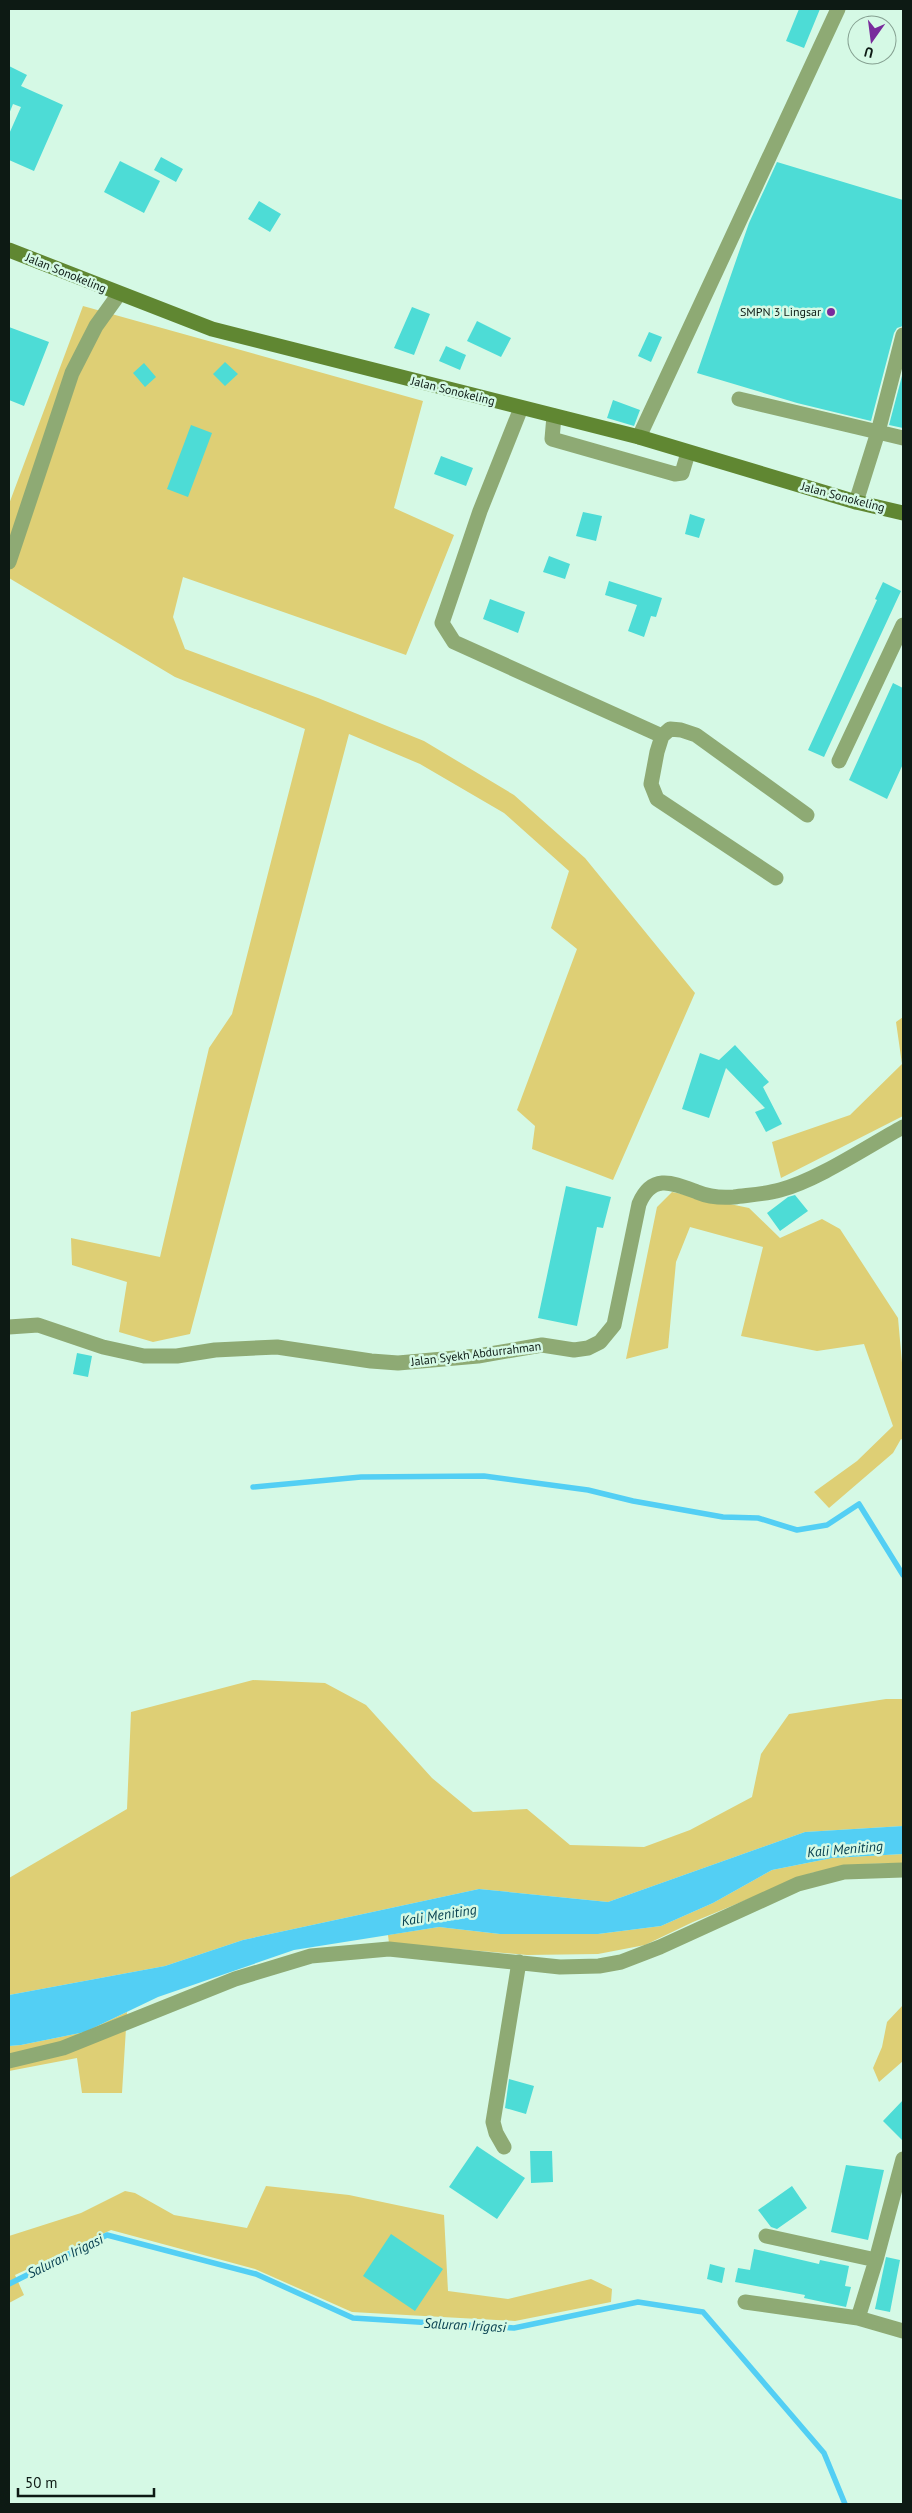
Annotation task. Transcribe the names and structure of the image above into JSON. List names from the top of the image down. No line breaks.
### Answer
{"streets":{"street":["Jalan Sonokeling","Jalan Syekh Abdurrahman"]},"water":["Kali Meniting","Saluran Irigasi"],"places":["SMPN 3 Lingsar"],"scale_bar":"50 m","north":"bottom"}
